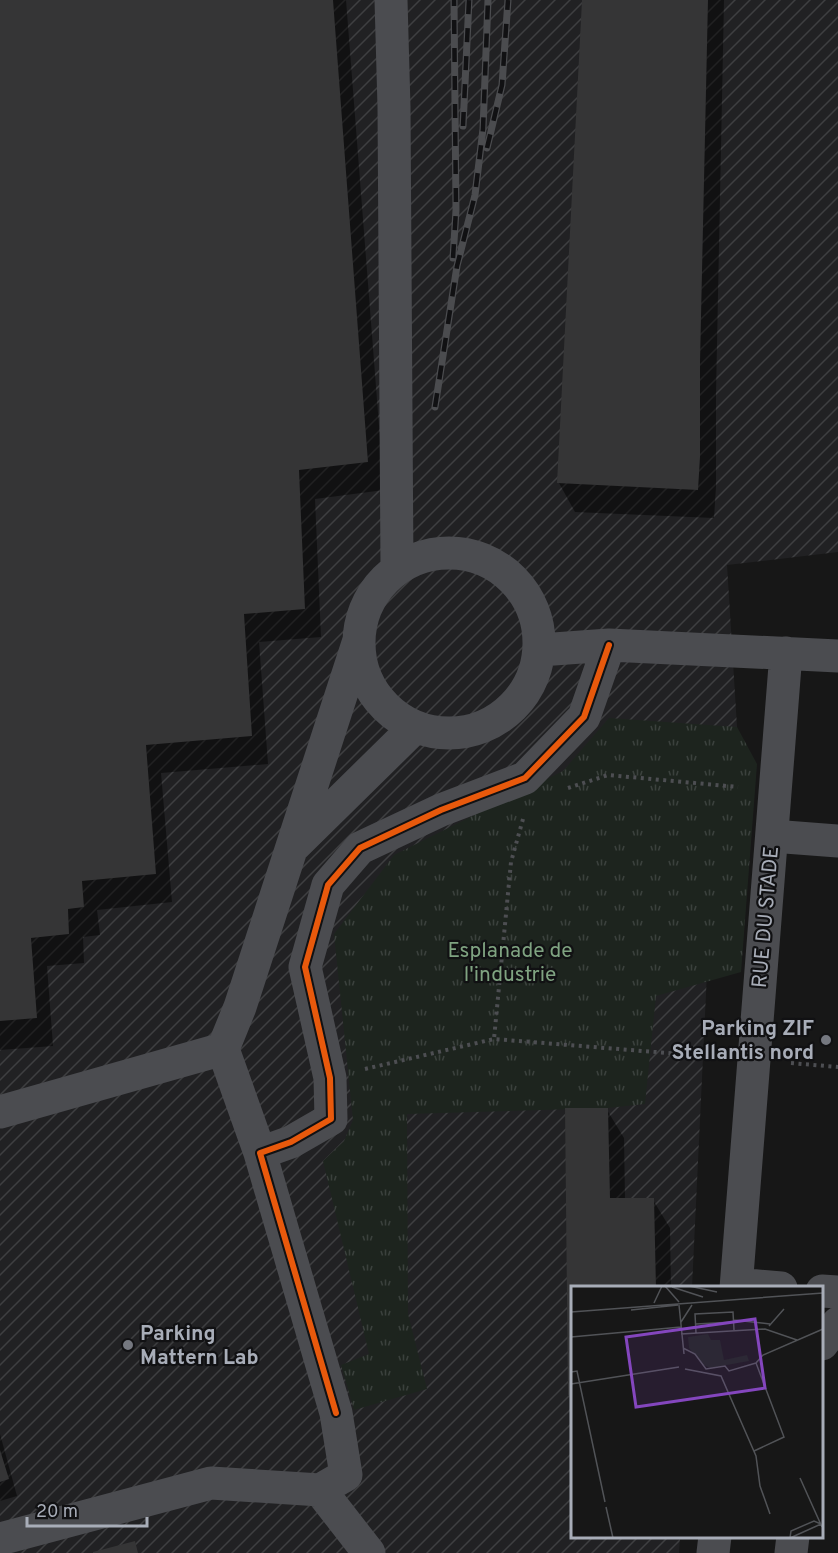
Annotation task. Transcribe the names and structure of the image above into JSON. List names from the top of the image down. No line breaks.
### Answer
{"streets":{"street":["RUE DU STADE"]},"parks":["Esplanade de l'industrie"],"places":["Parking ZIF Stellantis nord","Parking Mattern Lab"],"scale_bar":"20 m"}
